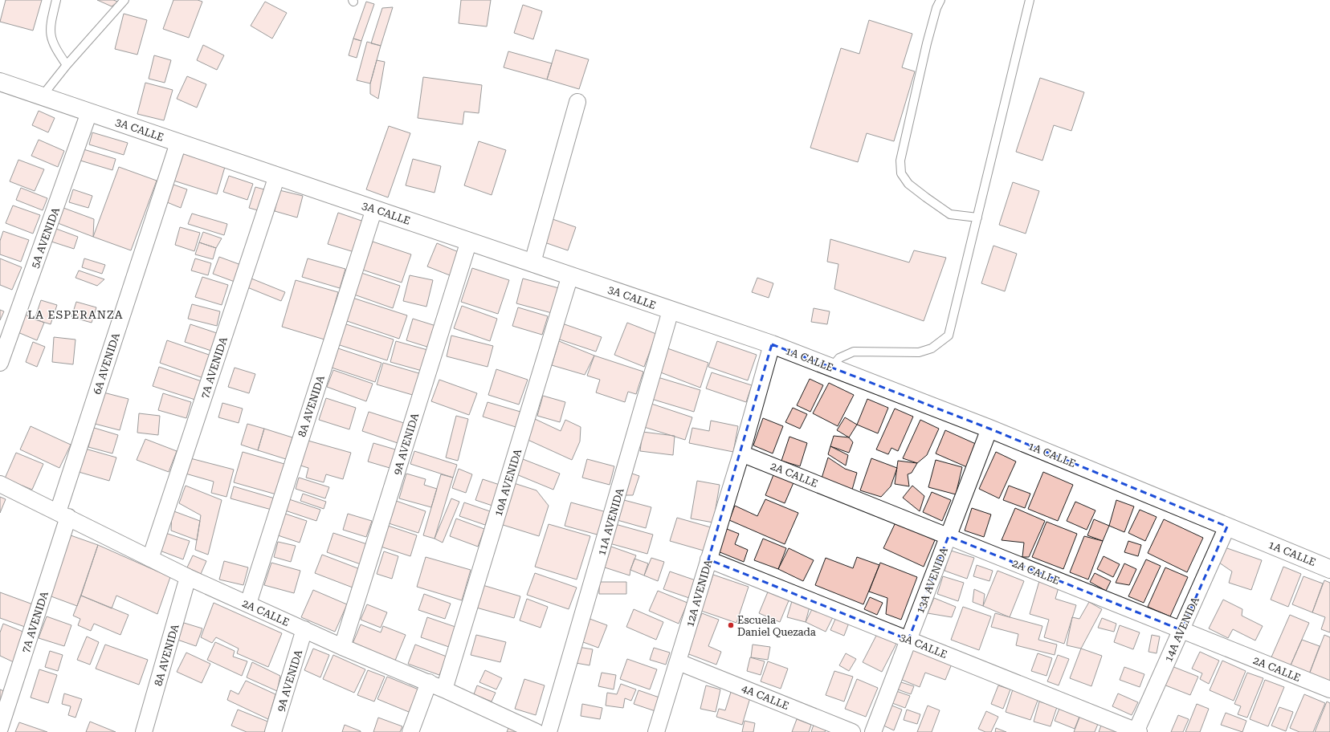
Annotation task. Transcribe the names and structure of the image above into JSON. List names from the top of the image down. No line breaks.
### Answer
{"streets":{"street":["3A CALLE","5A AVENIDA","1A CALLE","6A AVENIDA","7A AVENIDA","8A AVENIDA","9A AVENIDA","2A CALLE","10A AVENIDA","11A AVENIDA","13A AVENIDA","12A AVENIDA","14A AVENIDA","4A CALLE"]},"crossings":[["3A CALLE","5A AVENIDA"],["3A CALLE","1A CALLE"],["3A CALLE","6A AVENIDA"],["3A CALLE","7A AVENIDA"],["3A CALLE","8A AVENIDA"],["3A CALLE","9A AVENIDA"],["3A CALLE","10A AVENIDA"],["3A CALLE","11A AVENIDA"],["3A CALLE","13A AVENIDA"],["3A CALLE","12A AVENIDA"],["3A CALLE","14A AVENIDA"],["1A CALLE","13A AVENIDA"],["1A CALLE","12A AVENIDA"],["1A CALLE","14A AVENIDA"],["6A AVENIDA","7A AVENIDA"],["6A AVENIDA","2A CALLE"],["7A AVENIDA","2A CALLE"],["8A AVENIDA","2A CALLE"],["9A AVENIDA","2A CALLE"],["2A CALLE","10A AVENIDA"],["2A CALLE","13A AVENIDA"],["2A CALLE","12A AVENIDA"],["2A CALLE","14A AVENIDA"],["12A AVENIDA","4A CALLE"]],"districts":["LA ESPERANZA"],"places":["Escuela Daniel Quezada"]}
